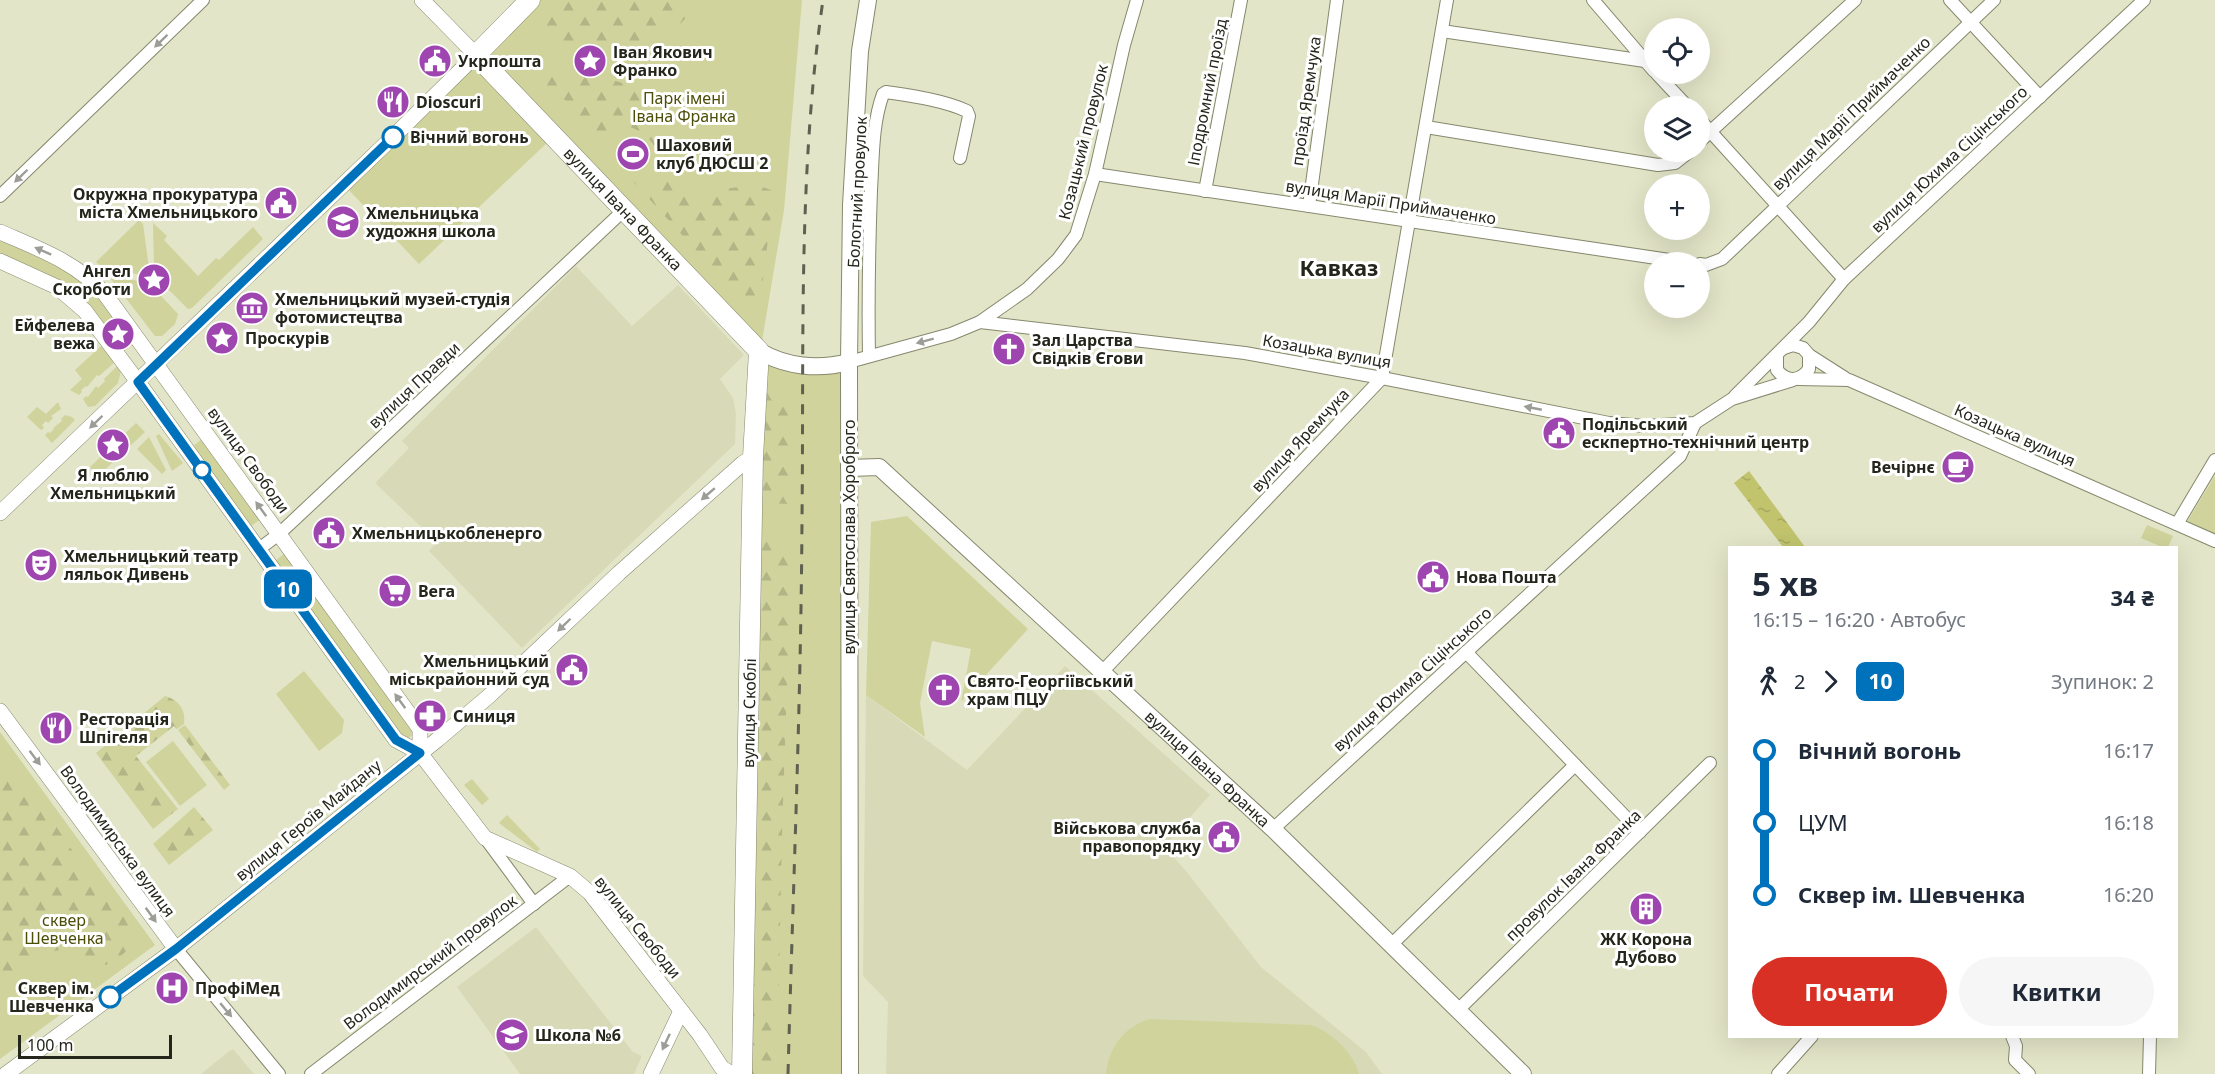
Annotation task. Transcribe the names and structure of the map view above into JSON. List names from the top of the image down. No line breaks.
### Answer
{"streets":{"main road":["вулиця Івана Франка","вулиця Святослава Хороброго","вулиця Скоблі"],"street":["Іподромний проїзд","проїзд Яремчука","вулиця Марії Приймаченко","Козацький провулок","вулиця Юхима Сіцінського","Болотний провулок","Козацька вулиця","вулиця Правди","вулиця Яремчука","вулиця Свободи","вулиця Героїв Майдану","Володимирська вулиця","провулок Івана Франка","Володимирський провулок"]},"crossings":[["Іподромний проїзд","вулиця Марії Приймаченко"],["проїзд Яремчука","вулиця Марії Приймаченко"],["вулиця Марії Приймаченко","Козацький провулок"],["Козацький провулок","Козацька вулиця"],["вулиця Юхима Сіцінського","вулиця Івана Франка"],["вулиця Юхима Сіцінського","Козацька вулиця"],["Болотний провулок","Козацька вулиця"],["вулиця Івана Франка","Козацька вулиця"],["вулиця Івана Франка","вулиця Правди"],["вулиця Івана Франка","вулиця Яремчука"],["вулиця Івана Франка","вулиця Святослава Хороброго"],["вулиця Івана Франка","вулиця Скоблі"],["вулиця Івана Франка","провулок Івана Франка"],["Козацька вулиця","вулиця Яремчука"],["Козацька вулиця","вулиця Святослава Хороброго"],["вулиця Правди","вулиця Свободи"],["вулиця Свободи","вулиця Героїв Майдану"],["вулиця Свободи","Володимирський провулок"],["вулиця Скоблі","вулиця Героїв Майдану"],["вулиця Героїв Майдану","Володимирська вулиця"]],"one_way":["вулиця Героїв Майдану","Володимирська вулиця"],"districts":["Кавказ"],"parks":["Парк імені Івана Франка","сквер Шевченка"],"places":{"public building":["Укрпошта","Окружна прокуратура міста Хмельницького","Подільський ескпертно-технічний центр","Хмельницькобленерго","Нова Пошта","Хмельницький міськрайонний суд","Військова служба правопорядку"],"place":["Іван Якович Франко","Ангел Скорботи","Ейфелева вежа","Проскурів","Я люблю Хмельницький"],"restaurant":["Dioscuri","Ресторація Шпігеля"],"other":["Вічний вогонь","Сквер ім. Шевченка"],"sports":["Шаховий клуб ДЮСШ 2"],"school or university":["Хмельницька художня школа","Школа №6"],"museum":["Хмельницький музей-студія фотомистецтва"],"church":["Зал Царства Свідків Єгови","Свято-Георгіївський храм ПЦУ"],"cafe":["Вечірнє"],"theatre":["Хмельницький театр ляльок Дивень"],"supermarket":["Вега"],"pharmacy":["Синиця"],"building":["ЖК Корона Дубово"],"hospital":["ПрофіМед"]},"lines":["bus line 10"],"scale_bar":"100 m","page":{"on_map":"10","map_buttons":["+","−"],"heading":["5 хв","16:15 – 16:20 · Автобус","34 ₴"],"legs":["2","10","Зупинок: 2"],"list":[{"name":"Вічний вогонь","value":"16:17"},{"name":"ЦУМ","value":"16:18"},{"name":"Сквер ім. Шевченка","value":"16:20"}],"buttons":["Почати","Квитки"],"scale":"100 m"}}
